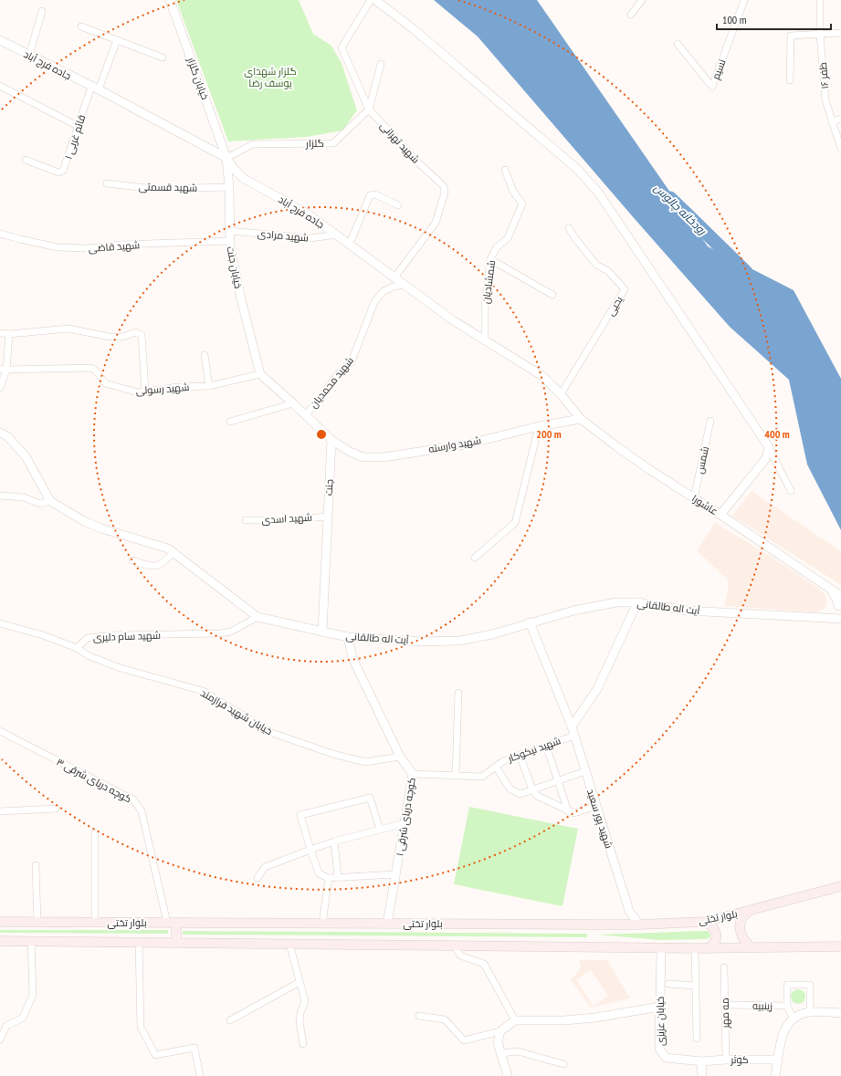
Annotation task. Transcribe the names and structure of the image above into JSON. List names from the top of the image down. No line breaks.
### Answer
{"streets":{"main road":["بلوار تختی"],"street":["جاده فرج آباد","نسیم","ظفر ۱۶","خیابان گلزار","قائم غربی ۱","شهید تهرانی","گلزار","شهید قسمتی","شهید مرادی","شهید قاضی","خیابان جنت","شمشادیان","یحیی","شهید محمدیان","شهید رسولی","شهید وارسته","شمس","جنت","عاشورا","شهید اسدی","آیت اله طالقانی","شهید سام دلیری","خیابان شهید فرازمند","شهید نیکوکار","کوچه دریای شرقی ۳","کوچه دریای شرقی ۱","شهید پور سعید","زینبیه","مه مهر","خیابان عزیزی","کوثر"]},"crossings":[["جاده فرج آباد","خیابان گلزار"],["جاده فرج آباد","قائم غربی ۱"],["جاده فرج آباد","شهید تهرانی"],["جاده فرج آباد","گلزار"],["جاده فرج آباد","شهید مرادی"],["جاده فرج آباد","خیابان جنت"],["جاده فرج آباد","شمشادیان"],["جاده فرج آباد","یحیی"],["جاده فرج آباد","شهید محمدیان"],["جاده فرج آباد","شهید وارسته"],["جاده فرج آباد","عاشورا"],["خیابان گلزار","گلزار"],["خیابان گلزار","خیابان جنت"],["شهید تهرانی","گلزار"],["گلزار","خیابان جنت"],["شهید قسمتی","خیابان جنت"],["شهید مرادی","خیابان جنت"],["شهید قاضی","خیابان جنت"],["خیابان جنت","شهید رسولی"],["شهید وارسته","جنت"],["شهید وارسته","عاشورا"],["شمس","عاشورا"],["جنت","شهید اسدی"],["جنت","آیت اله طالقانی"],["آیت اله طالقانی","شهید سام دلیری"],["آیت اله طالقانی","کوچه دریای شرقی ۱"],["آیت اله طالقانی","شهید پور سعید"],["شهید سام دلیری","خیابان شهید فرازمند"],["خیابان شهید فرازمند","کوچه دریای شرقی ۱"],["شهید نیکوکار","کوچه دریای شرقی ۱"],["شهید نیکوکار","شهید پور سعید"],["کوچه دریای شرقی ۳","بلوار تختی"],["کوچه دریای شرقی ۱","بلوار تختی"],["شهید پور سعید","بلوار تختی"],["بلوار تختی","خیابان عزیزی"],["زینبیه","مه مهر"],["مه مهر","کوثر"],["خیابان عزیزی","کوثر"]],"water":["رودخانه چالوس"],"parks":["گلزار شهدای یوسف رضا"],"scale_bar":"100 m","rings":["200 m","400 m"]}
